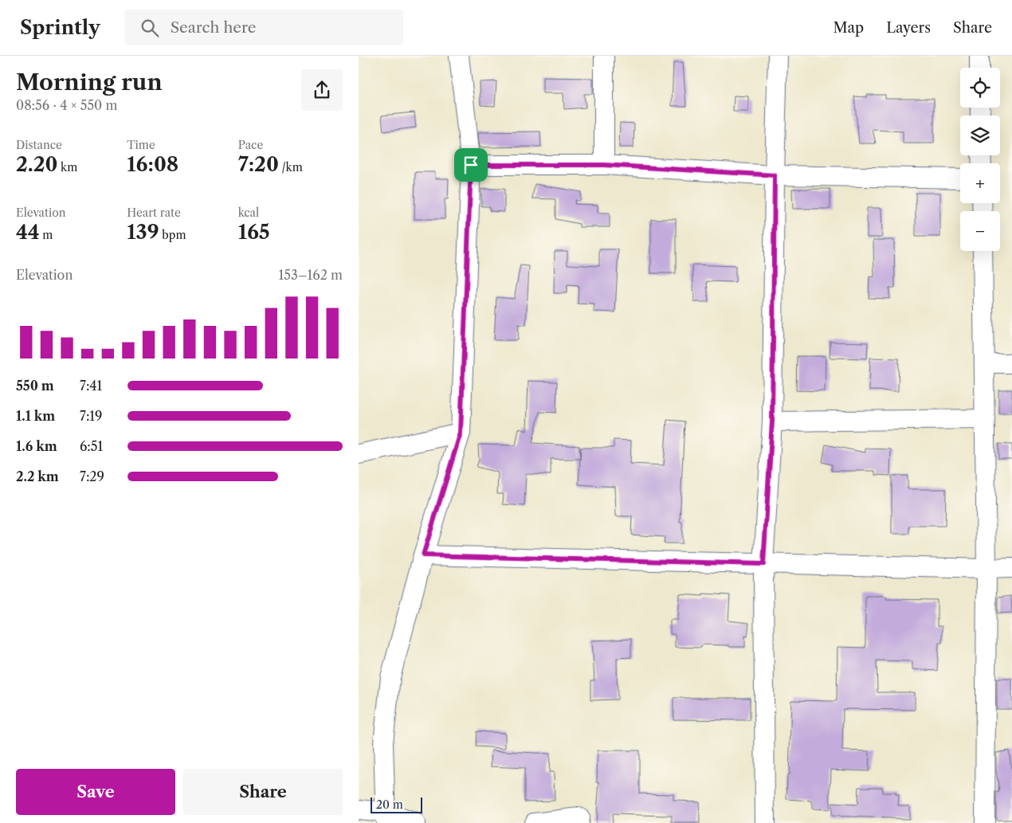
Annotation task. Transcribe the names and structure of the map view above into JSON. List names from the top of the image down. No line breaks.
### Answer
{"scale_bar":"20 m","page":{"header":"Sprintly","search":"Search here","nav":["Map","Layers","Share"],"heading":["Morning run","08:56 · 4 × 550 m"],"map_buttons":["+","−"],"stats":[["Distance","2.20 km"],["Time","16:08"],["Pace","7:20 /km"],["Elevation","44 m"],["Heart rate","139 bpm"],["kcal","165"]],"chart":["Elevation","153–162 m"],"list":[{"name":"550 m","note":"7:41"},{"name":"1.1 km","note":"7:19"},{"name":"1.6 km","note":"6:51"},{"name":"2.2 km","note":"7:29"}],"buttons":["Save","Share"],"scale":"20 m"}}
